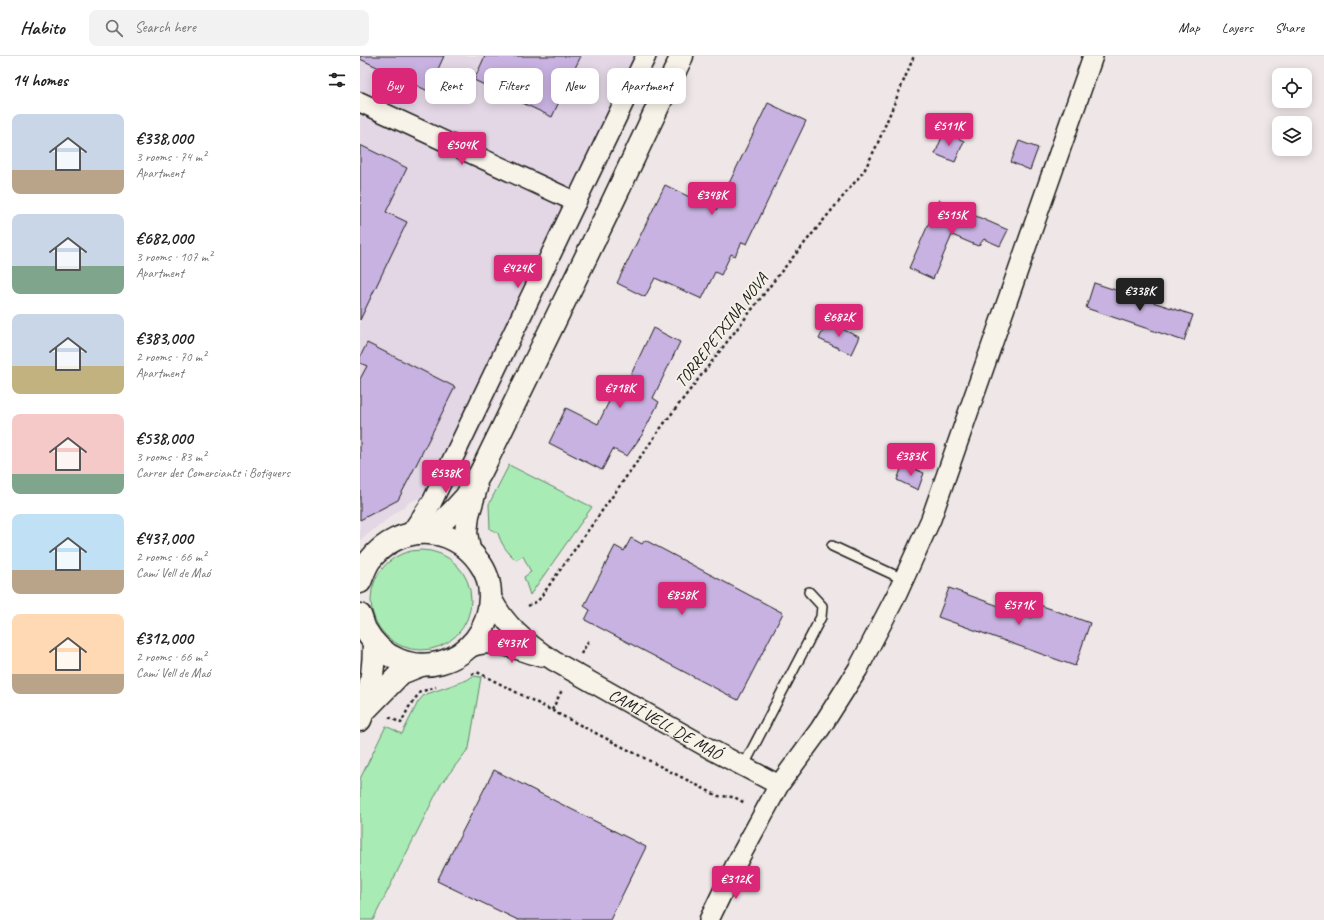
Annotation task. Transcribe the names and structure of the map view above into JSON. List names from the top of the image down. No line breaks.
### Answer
{"streets":{"street":["CAMÍ VELL DE MAÓ"],"path":["TORREPETXINA NOVA"]},"page":{"header":"Habito","search":"Search here","nav":["Map","Layers","Share"],"heading":"14 homes","chip":["Buy","Rent","Filters","New","Apartment"],"list":[{"name":"€338,000","note":"3 rooms · 74 m² · Apartment"},{"name":"€682,000","note":"3 rooms · 107 m² · Apartment"},{"name":"€383,000","note":"2 rooms · 70 m² · Apartment"},{"name":"€538,000","note":"3 rooms · 83 m² · Carrer des Comerciants i Botiguers"},{"name":"€437,000","note":"2 rooms · 66 m² · Camí Vell de Maó"},{"name":"€312,000","note":"2 rooms · 66 m² · Camí Vell de Maó"}],"price":["€511K","€504K","€348K","€515K","€424K","€338K","€682K","€718K","€383K","€538K","€858K","€571K","€437K","€312K"]}}
